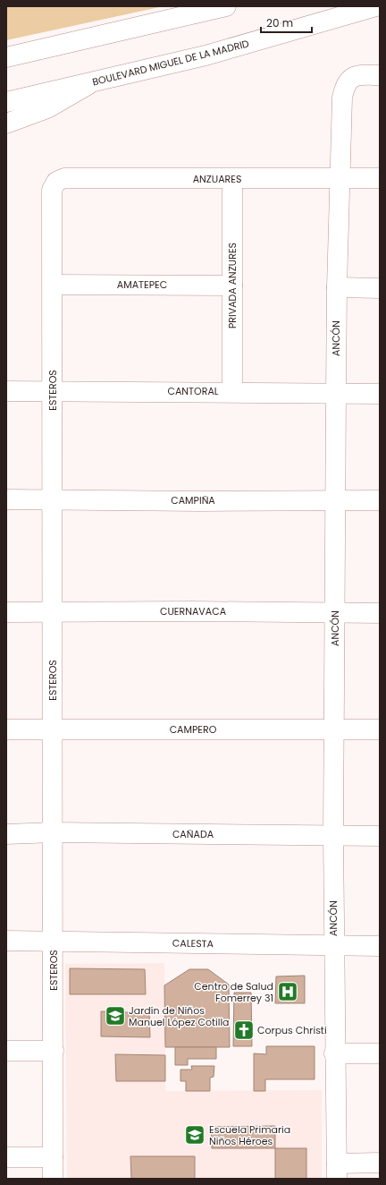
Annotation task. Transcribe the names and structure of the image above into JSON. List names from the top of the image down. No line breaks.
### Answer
{"streets":{"main road":["BOULEVARD MIGUEL DE LA MADRID","ANZUARES","AMATEPEC","PRIVADA ANZURES","ANCÓN","ESTEROS","CANTORAL","CAMPIÑA","CUERNAVACA","CAMPERO","CAÑADA","CALESTA"]},"crossings":[["ANZUARES","PRIVADA ANZURES"],["ANZUARES","ANCÓN"],["ANZUARES","ESTEROS"],["AMATEPEC","PRIVADA ANZURES"],["AMATEPEC","ESTEROS"],["PRIVADA ANZURES","CANTORAL"],["ANCÓN","CANTORAL"],["ANCÓN","CAMPIÑA"],["ANCÓN","CUERNAVACA"],["ANCÓN","CAMPERO"],["ANCÓN","CAÑADA"],["ANCÓN","CALESTA"],["ESTEROS","CANTORAL"],["ESTEROS","CAMPIÑA"],["ESTEROS","CUERNAVACA"],["ESTEROS","CAMPERO"],["ESTEROS","CAÑADA"],["ESTEROS","CALESTA"]],"places":{"hospital":["Centro de Salud Fomerrey 31"],"school or university":["Jardín de Niños Manuel López Cotilla","Escuela Primaria Niños Héroes"],"church":["Corpus Christi"]},"scale_bar":"20 m"}
